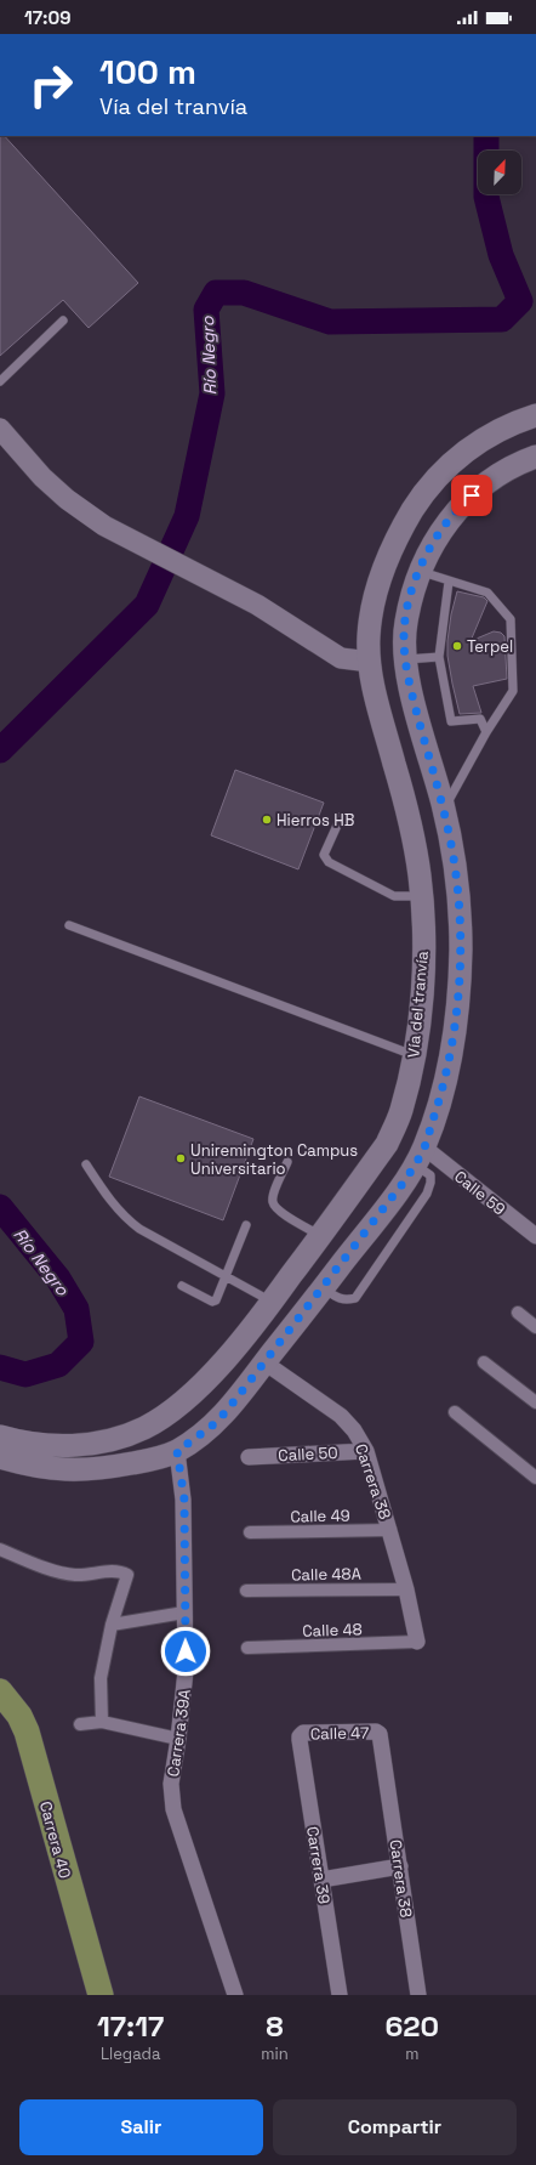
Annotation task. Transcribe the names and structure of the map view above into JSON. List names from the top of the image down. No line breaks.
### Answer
{"streets":{"main road":["Vía del tranvía","Carrera 40"],"street":["Calle 59","Calle 50","Carrera 38","Calle 49","Calle 48A","Calle 48","Carrera 39A","Calle 47","Carrera 39"]},"crossings":[["Vía del tranvía","Calle 59"],["Vía del tranvía","Carrera 38"],["Vía del tranvía","Carrera 39A"],["Calle 50","Carrera 38"],["Carrera 38","Calle 49"],["Carrera 38","Calle 48A"],["Carrera 38","Calle 48"],["Carrera 38","Calle 47"],["Calle 47","Carrera 39"]],"water":["Río Negro"],"places":["Terpel","Hierros HB","Uniremington Campus Universitario"],"north":"top right","page":{"status":"17:09","turn":["100 m","Vía del tranvía"],"eta":["17:17","Llegada","8","min","620","m"],"buttons":["Salir","Compartir"]}}
